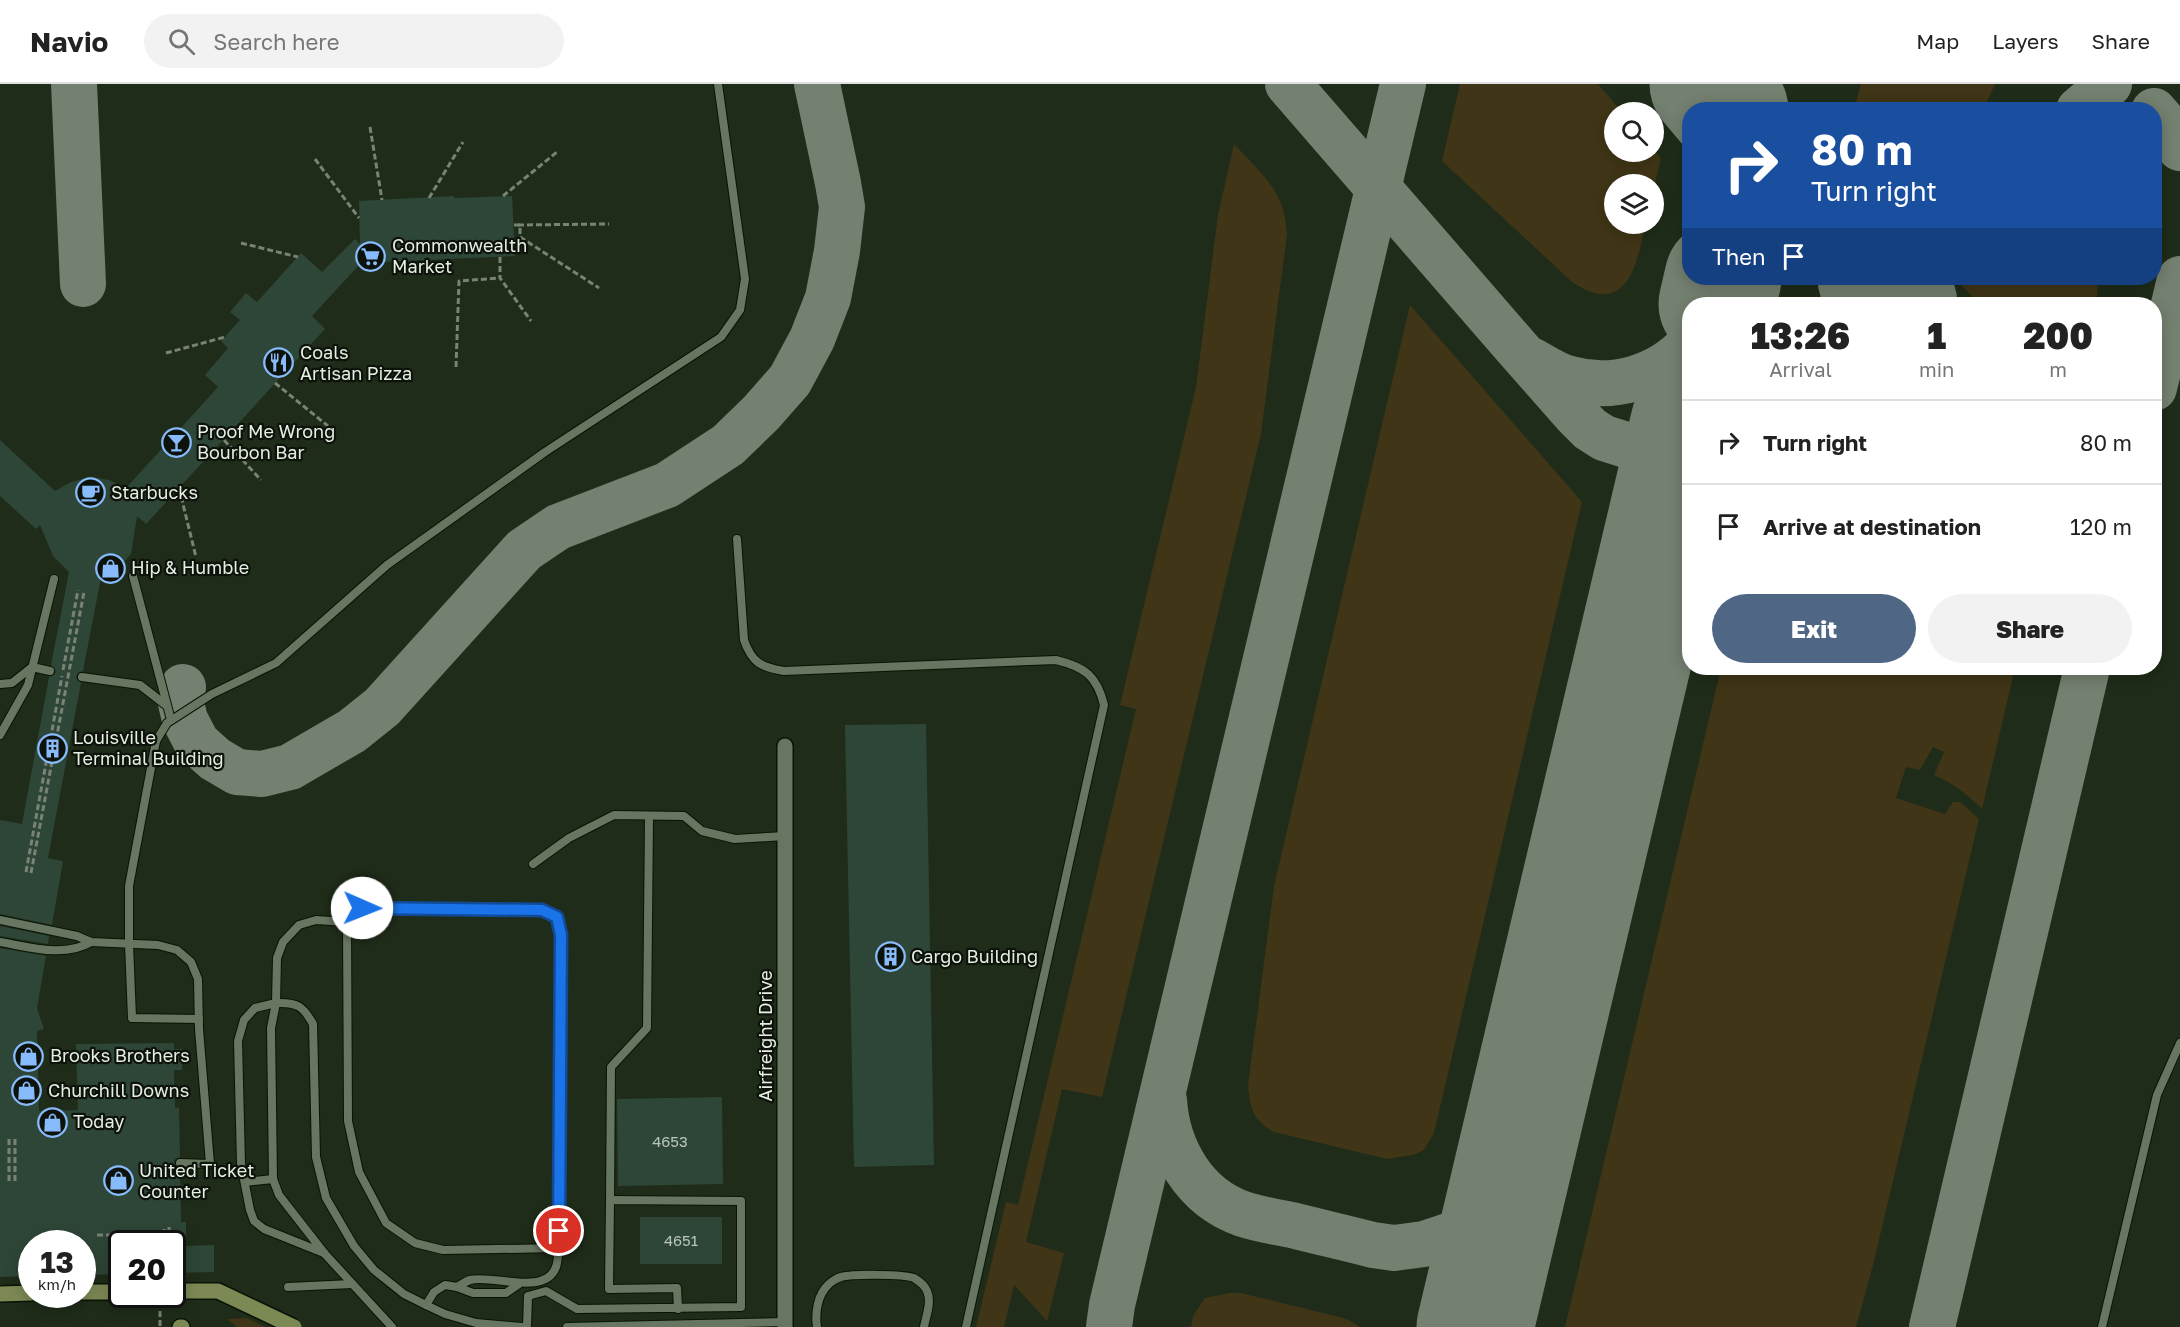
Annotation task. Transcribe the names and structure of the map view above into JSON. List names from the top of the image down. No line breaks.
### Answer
{"streets":{"street":["Airfreight Drive"]},"places":{"supermarket":["Commonwealth Market"],"restaurant":["Coals Artisan Pizza"],"bar":["Proof Me Wrong Bourbon Bar"],"cafe":["Starbucks"],"shop":["Hip & Humble","Brooks Brothers","Churchill Downs","Today","United Ticket Counter"],"building":["Louisville Terminal Building","Cargo Building"]},"house_numbers":["4653","4651"],"page":{"header":"Navio","search":"Search here","nav":["Map","Layers","Share"],"turn":["80 m","Turn right"],"then":"Then","eta":["13:26","Arrival","1","min","200","m"],"list":[{"name":"Turn right","value":"80 m"},{"name":"Arrive at destination","value":"120 m"}],"buttons":["Exit","Share"],"speed":"13 km/h","limit":"20"}}
